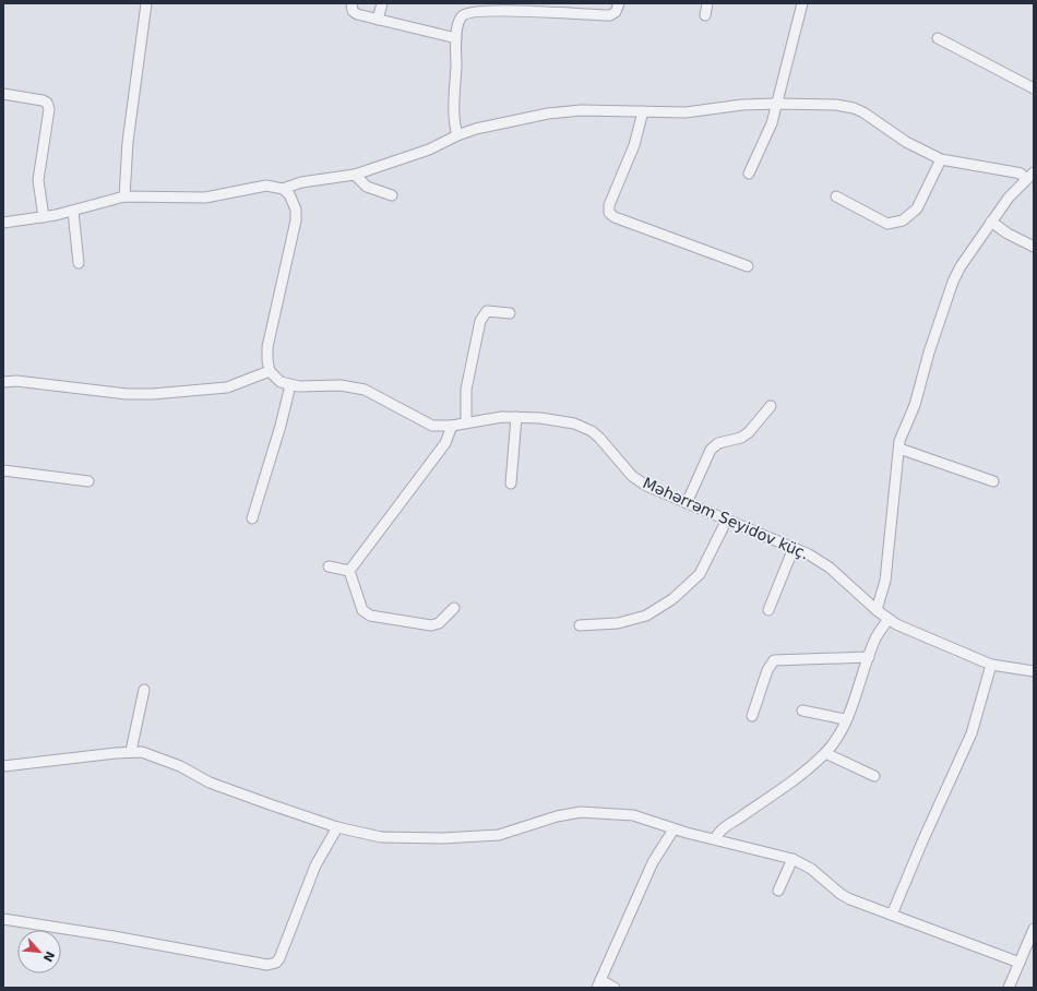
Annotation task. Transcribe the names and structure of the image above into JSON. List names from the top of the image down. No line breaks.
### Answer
{"streets":{"street":["Məhərrəm Seyidov küç."]},"north":"bottom right"}
